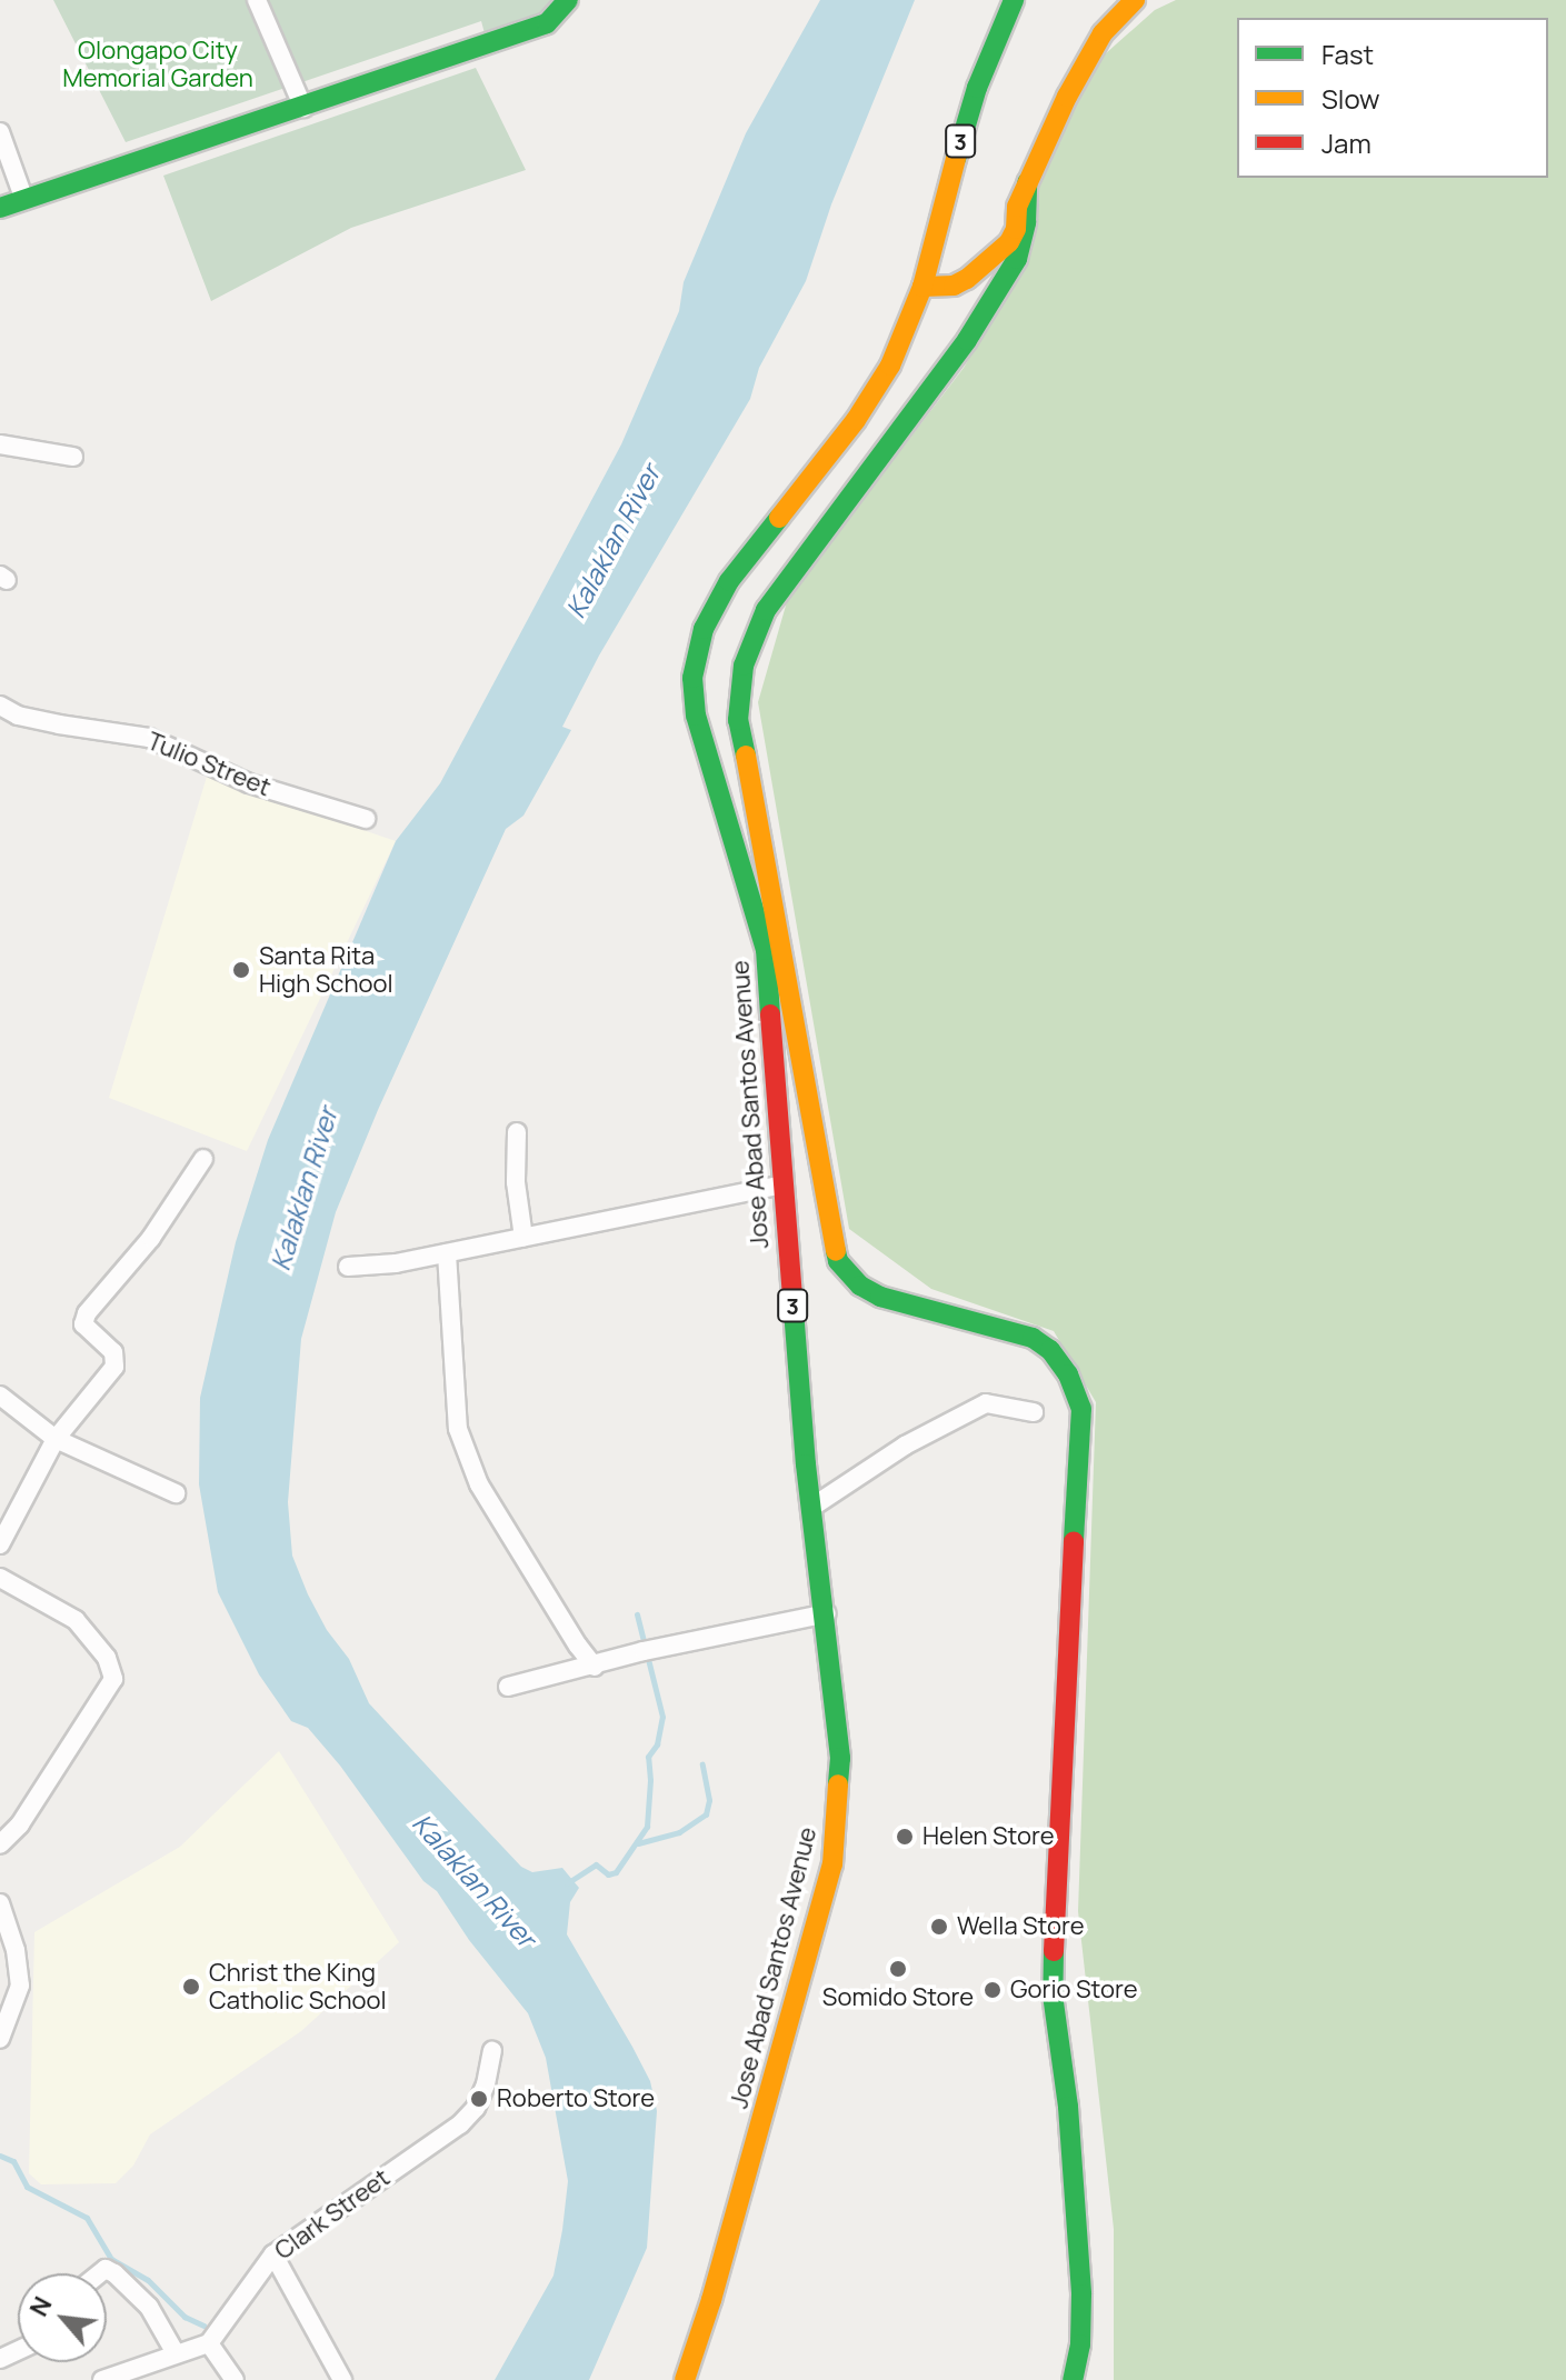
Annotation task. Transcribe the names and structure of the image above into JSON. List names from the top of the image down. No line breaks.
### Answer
{"streets":{"main road":["3","Jose Abad Santos Avenue"],"street":["Tulio Street","Clark Street"]},"water":["Kalaklan River"],"parks":["Olongapo City Memorial Garden"],"places":["Santa Rita High School","Helen Store","Wella Store","Somido Store","Christ the King Catholic School","Gorio Store","Roberto Store"],"legend":["Fast","Slow","Jam"],"north":"top left"}
